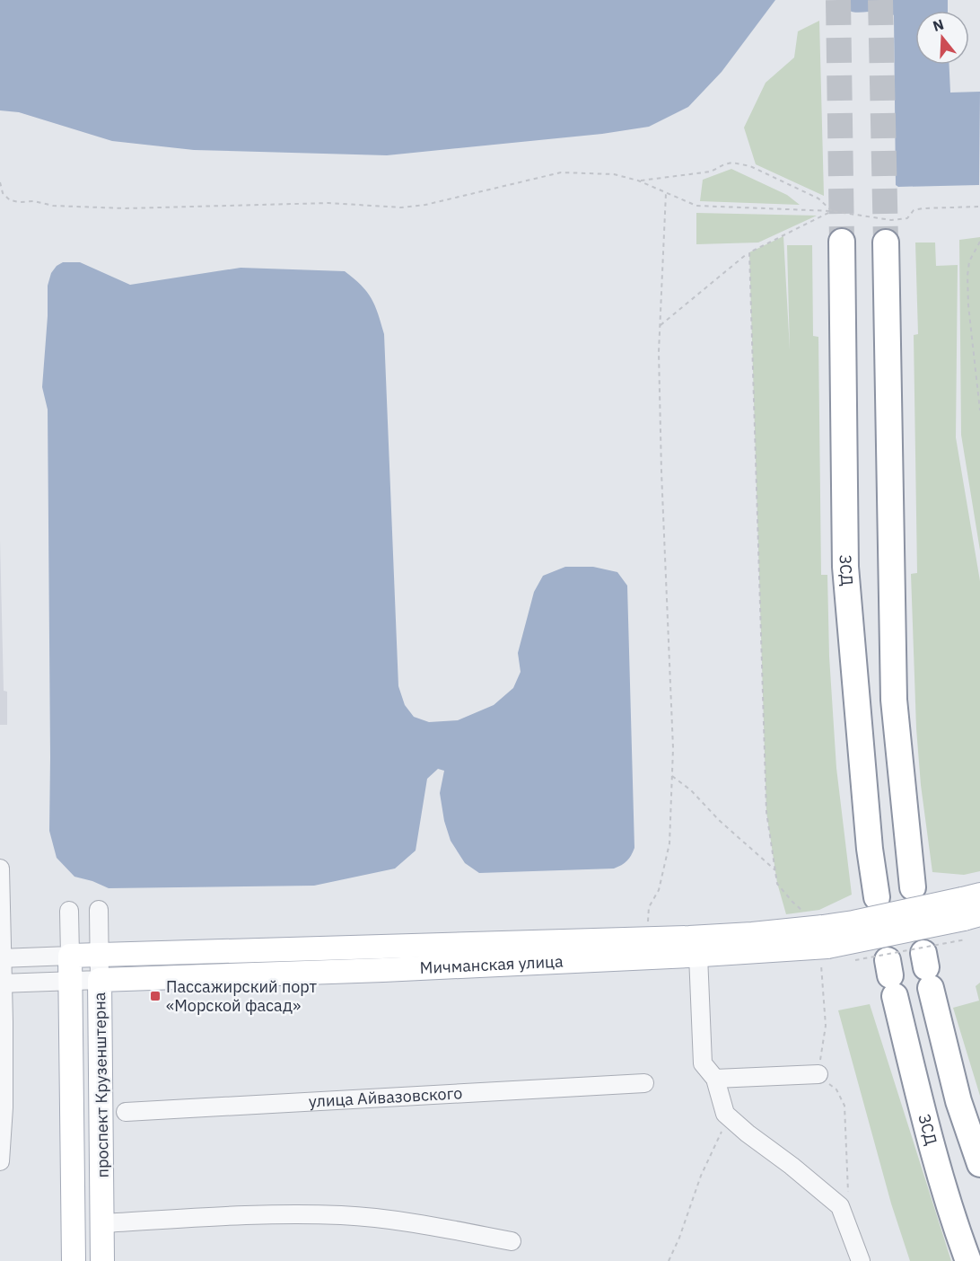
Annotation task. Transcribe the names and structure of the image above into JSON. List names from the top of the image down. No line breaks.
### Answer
{"streets":{"highway":["ЗСД"],"main road":["Мичманская улица","проспект Крузенштерна"],"street":["улица Айвазовского"]},"crossings":[["Мичманская улица","проспект Крузенштерна"]],"places":{"transit":["Пассажирский порт «Морской фасад»"]},"north":"top"}
